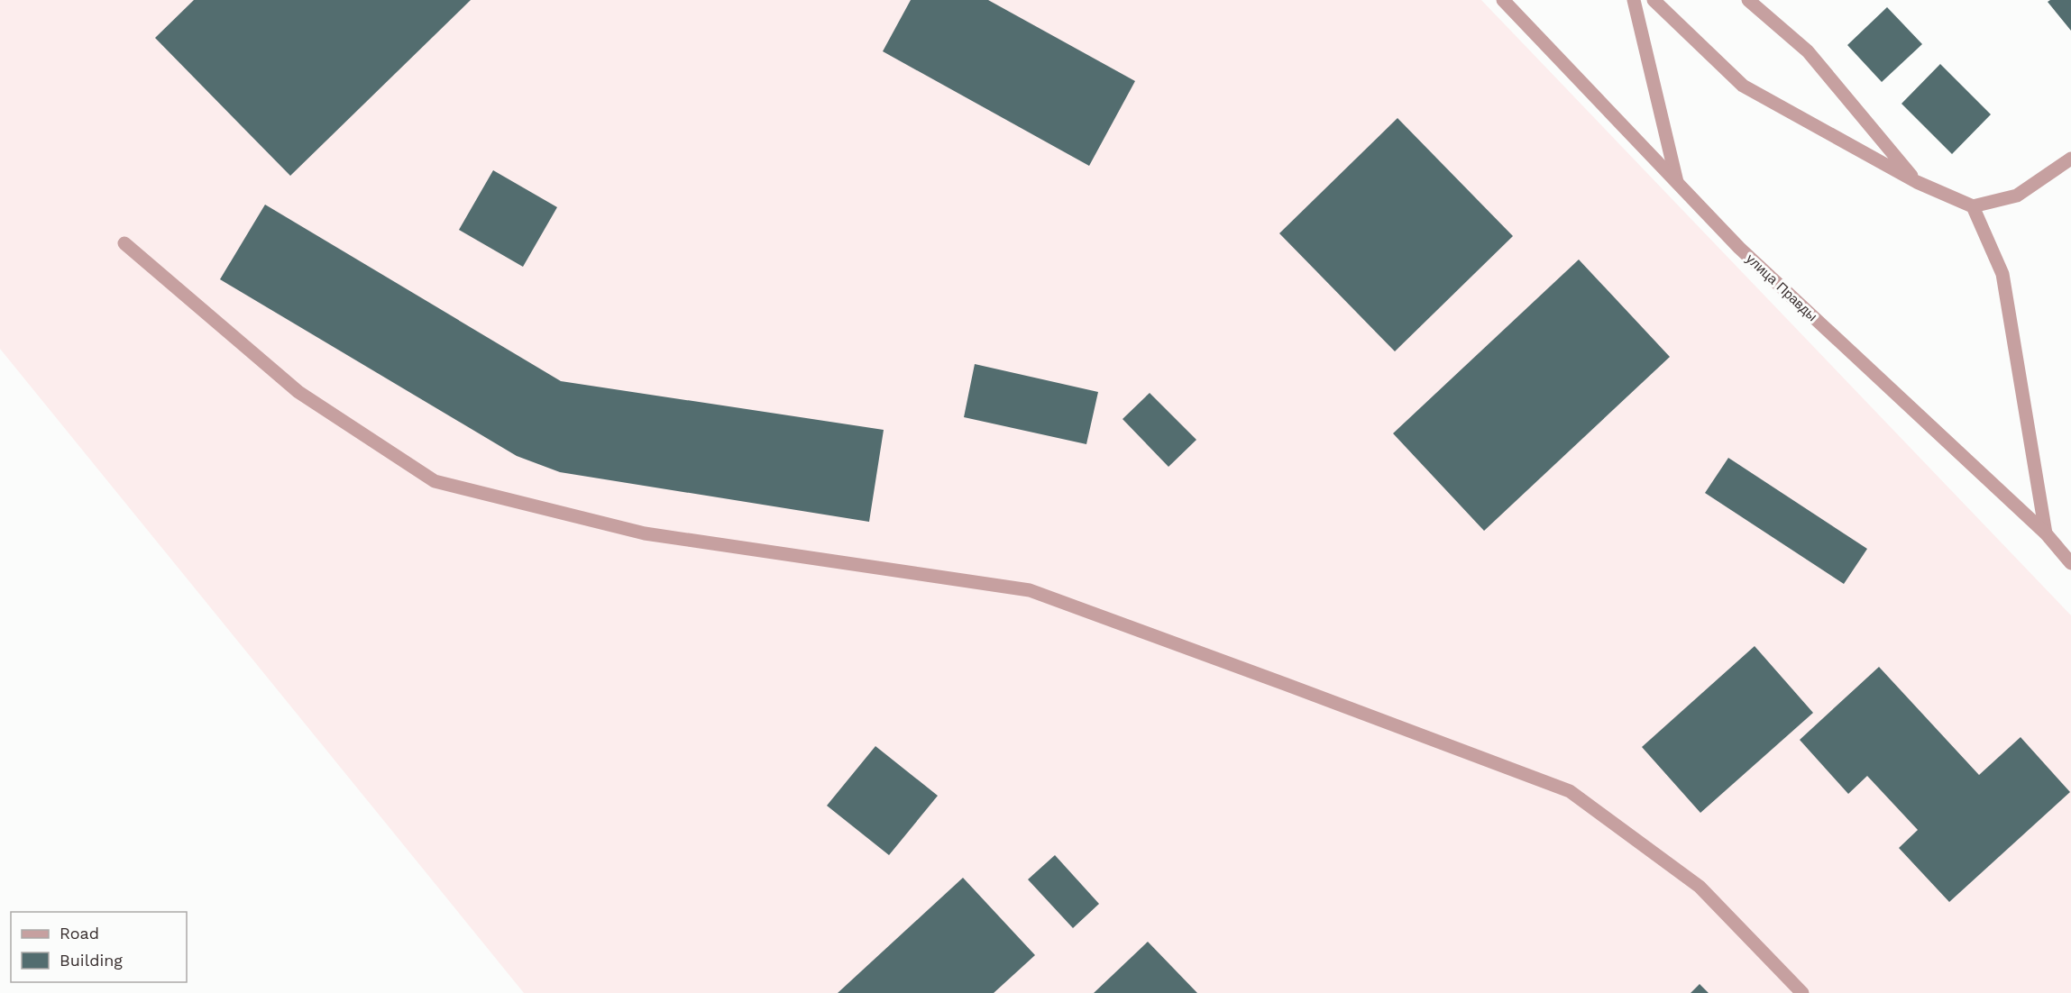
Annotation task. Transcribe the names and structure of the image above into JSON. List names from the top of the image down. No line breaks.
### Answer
{"streets":{"street":["улица Правды"]},"legend":["Road","Building"]}
